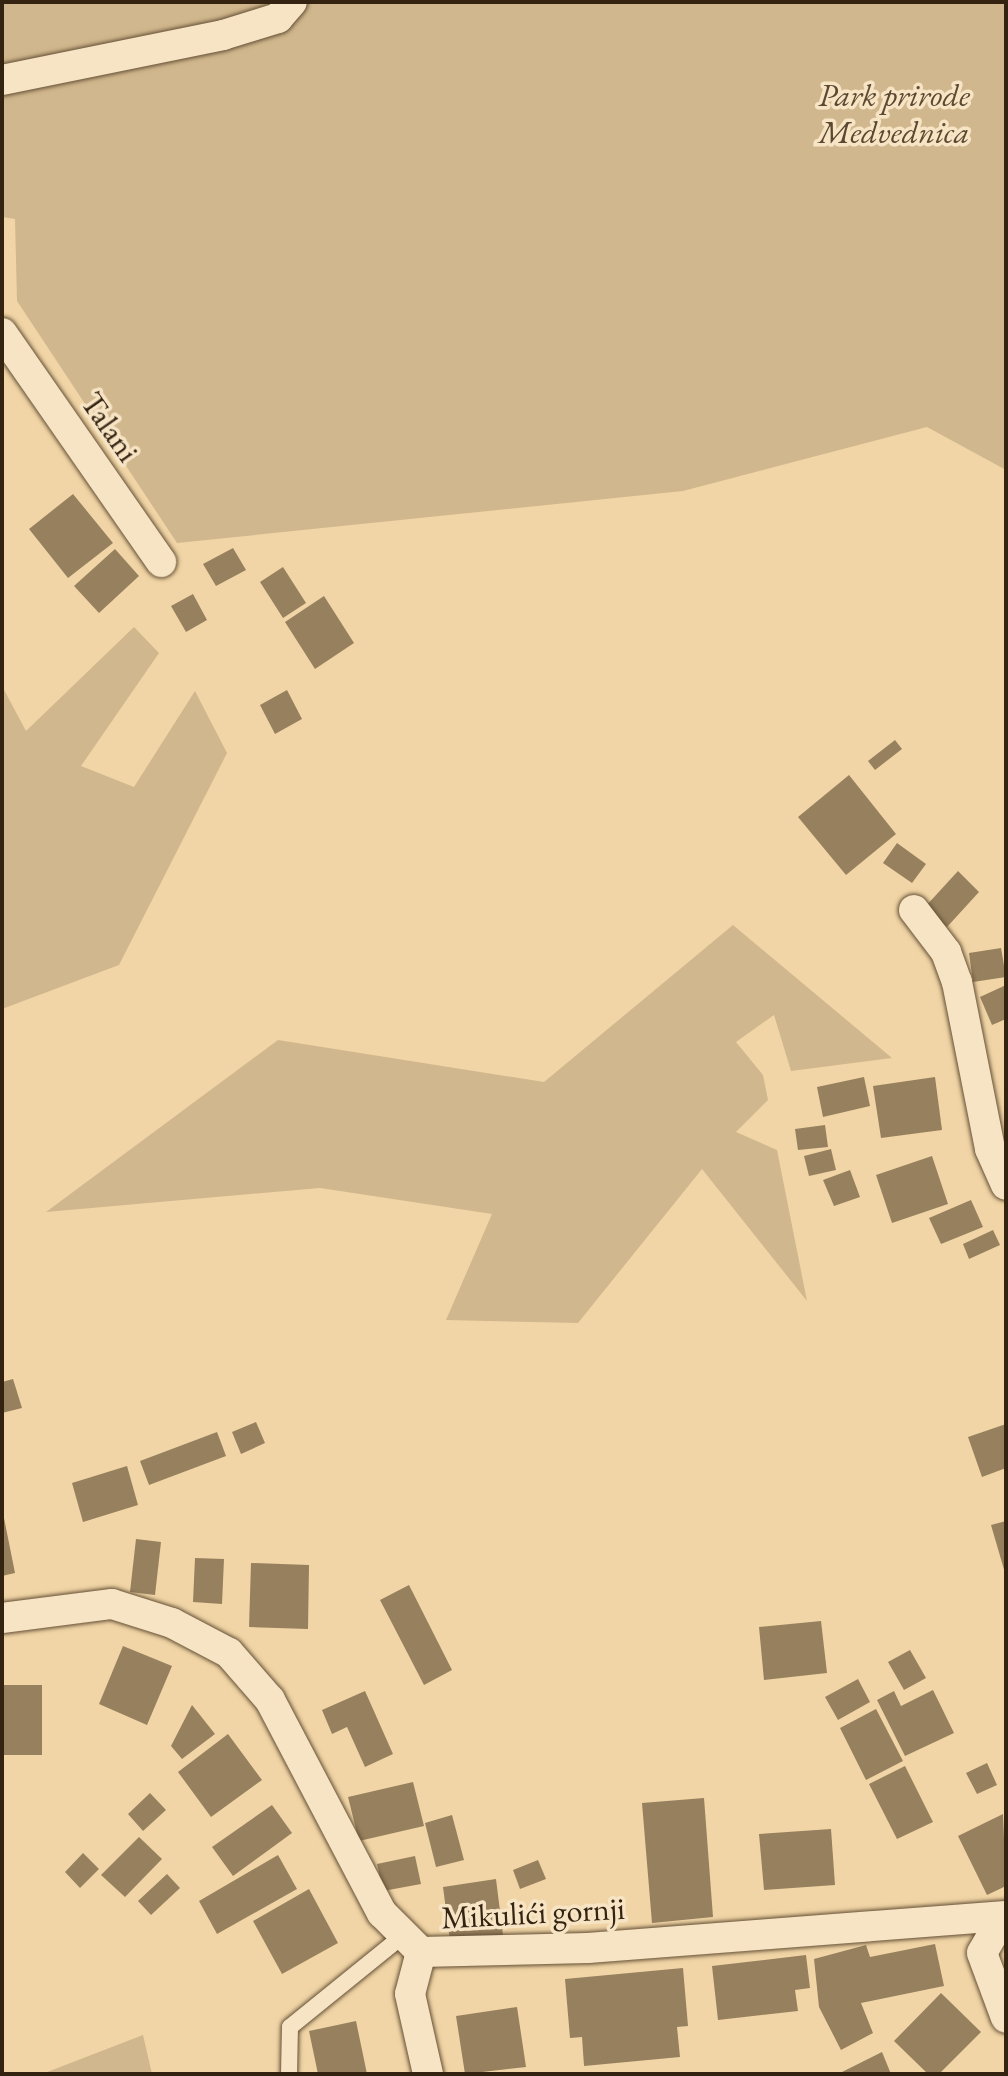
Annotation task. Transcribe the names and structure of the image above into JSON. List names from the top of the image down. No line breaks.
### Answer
{"streets":{"street":["Talani","Mikulići gornji"]},"parks":["Park prirode Medvednica"]}
